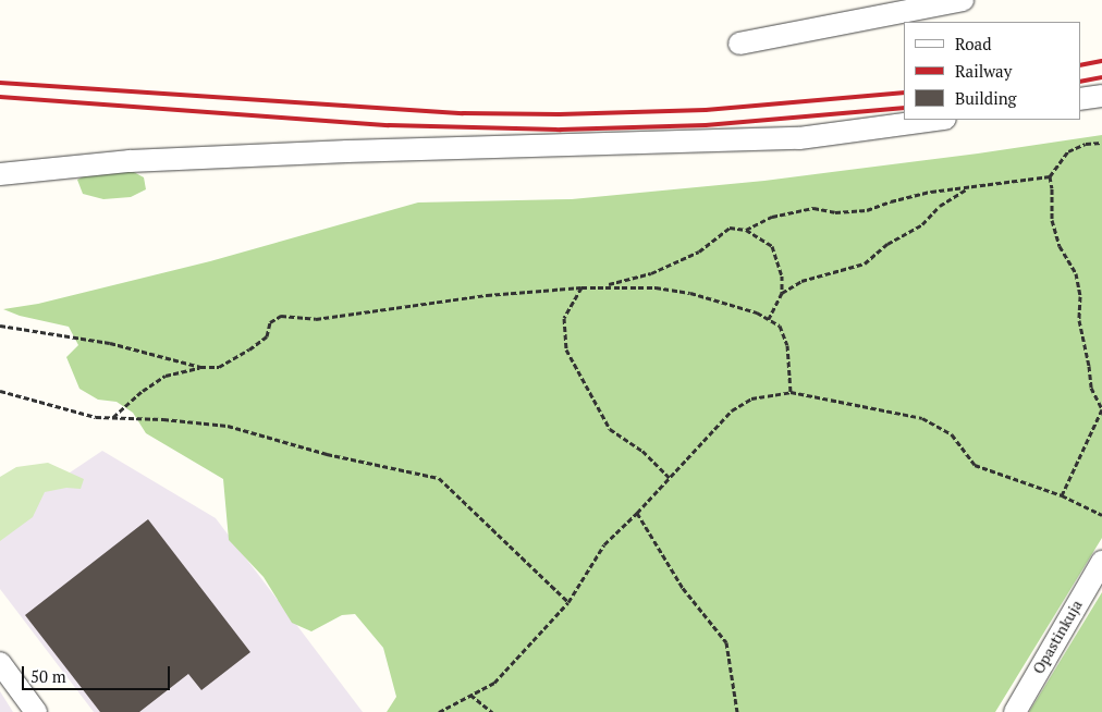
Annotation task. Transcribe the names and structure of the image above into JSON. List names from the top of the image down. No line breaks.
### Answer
{"streets":{"street":["Opastinkuja"]},"legend":["Road","Railway","Building"],"scale_bar":"50 m"}
